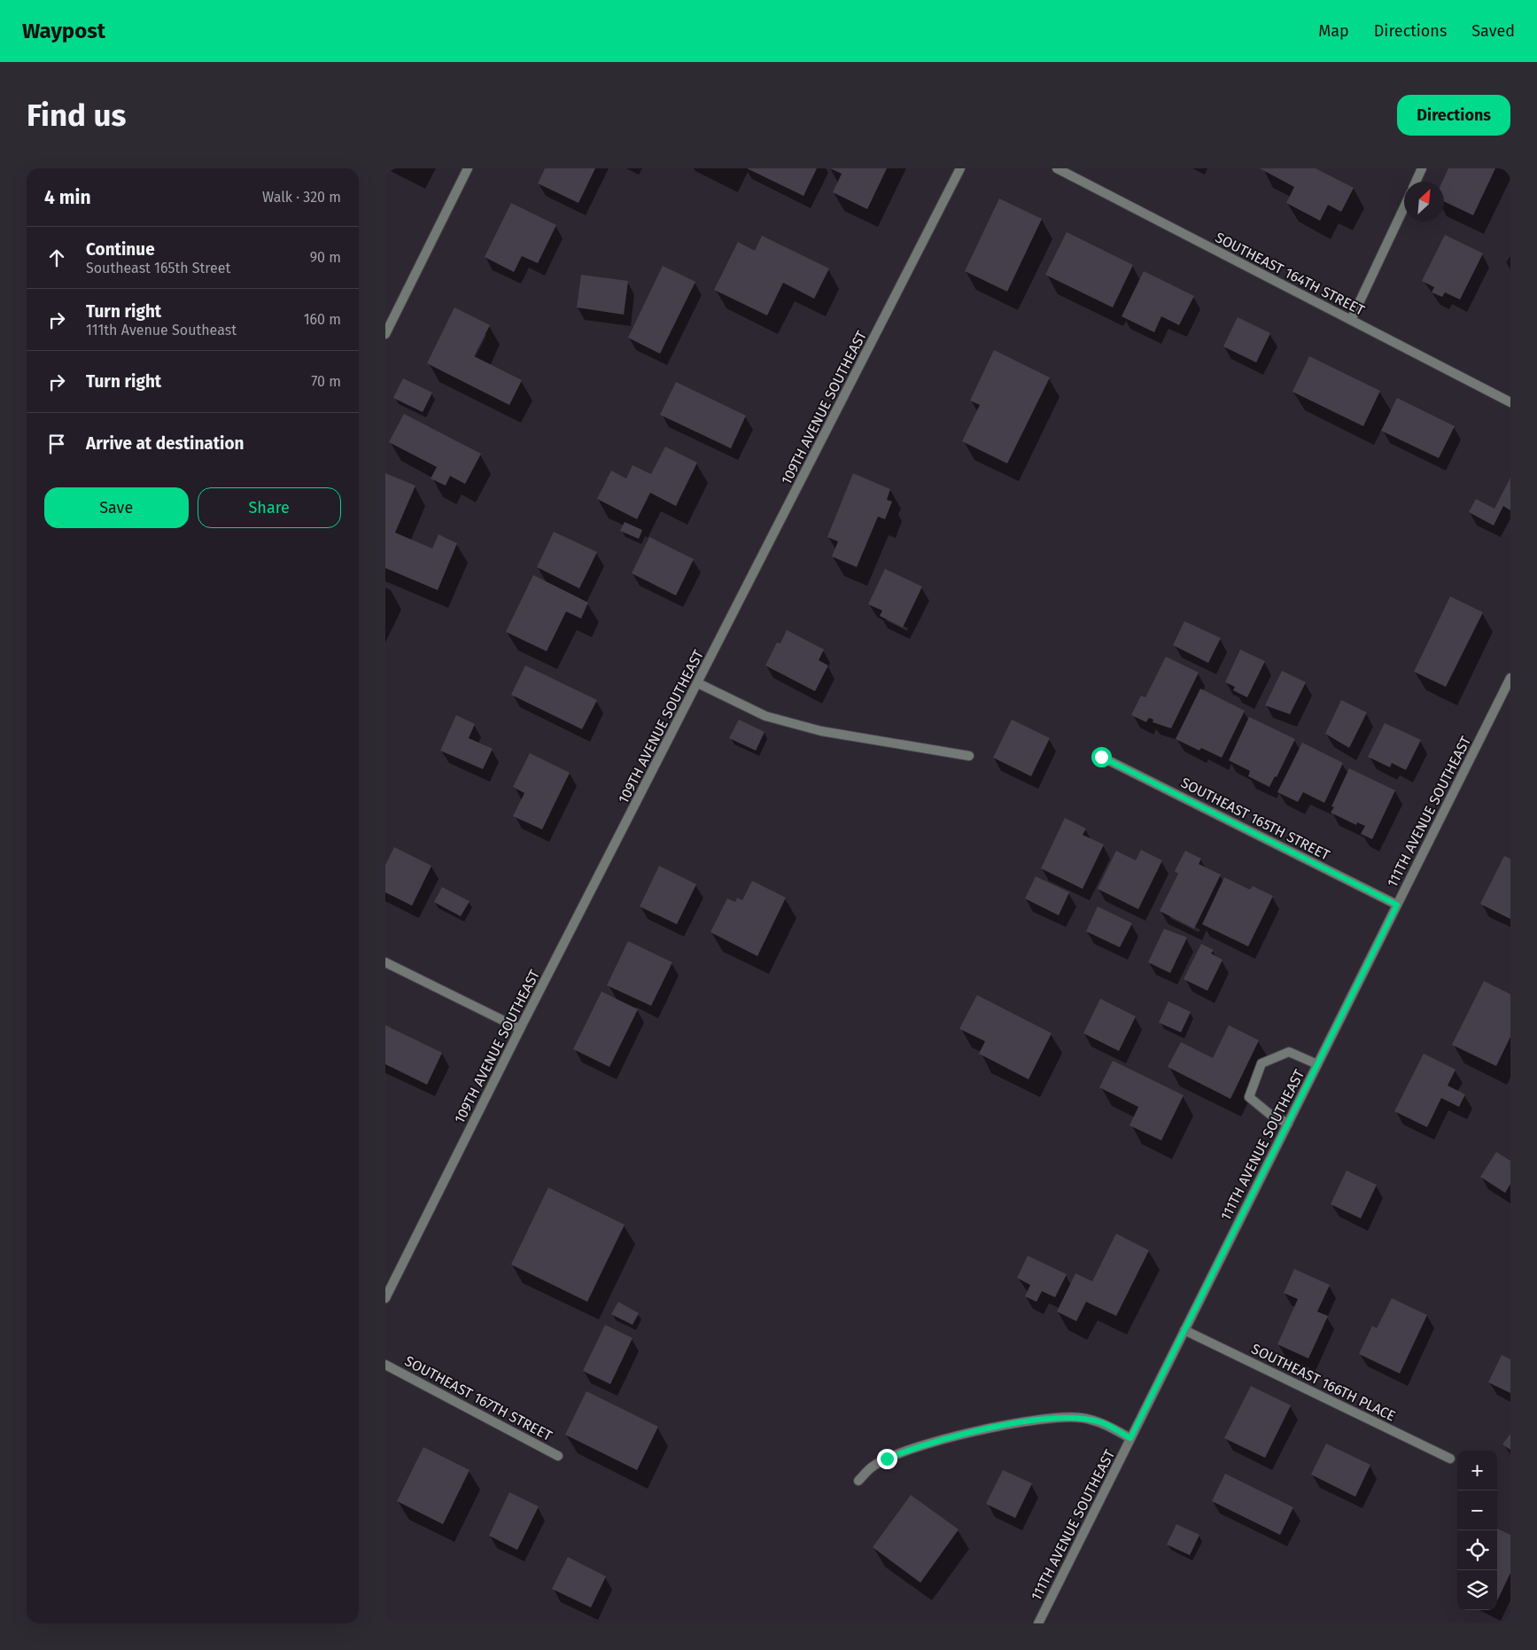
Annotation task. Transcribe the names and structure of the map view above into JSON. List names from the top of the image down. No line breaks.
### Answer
{"streets":{"street":["SOUTHEAST 164TH STREET","109TH AVENUE SOUTHEAST","111TH AVENUE SOUTHEAST","SOUTHEAST 165TH STREET","SOUTHEAST 166TH PLACE","SOUTHEAST 167TH STREET"]},"crossings":[["111TH AVENUE SOUTHEAST","SOUTHEAST 165TH STREET"],["111TH AVENUE SOUTHEAST","SOUTHEAST 166TH PLACE"]],"north":"top right","page":{"header":"Waypost","nav":["Map","Directions","Saved"],"buttons":["Directions",["Save","Share"]],"title":"Find us","heading":["4 min","Walk · 320 m"],"list":[["Continue","Southeast 165th Street","90 m"],["Turn right","111th Avenue Southeast","160 m"],["Turn right","70 m"],"Arrive at destination"],"map_buttons":["+","−"]}}
